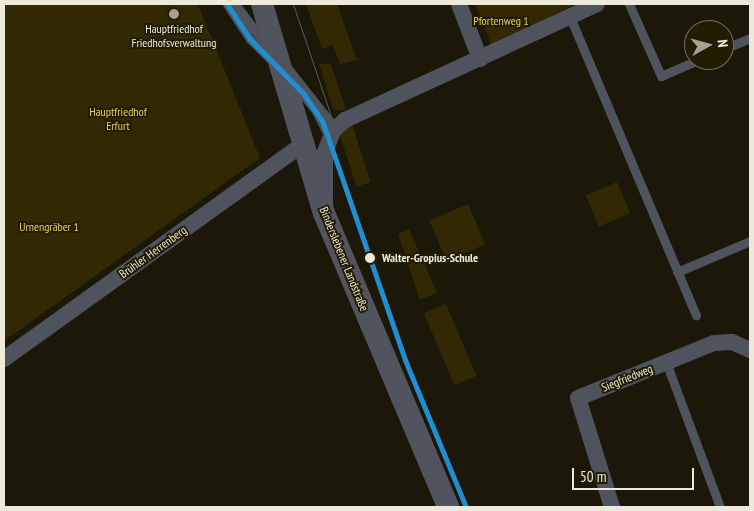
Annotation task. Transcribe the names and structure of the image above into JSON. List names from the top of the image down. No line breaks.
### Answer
{"streets":{"main road":["Binderslebener Landstraße"],"street":["Brühler Herrenberg","Siegfriedweg"]},"crossings":[["Brühler Herrenberg","Binderslebener Landstraße"]],"parks":["Pfortenweg 1","Hauptfriedhof Erfurt","Urnengräber 1"],"places":["Hauptfriedhof Friedhofsverwaltung","Walter-Gropius-Schule"],"scale_bar":"50 m","north":"right"}
